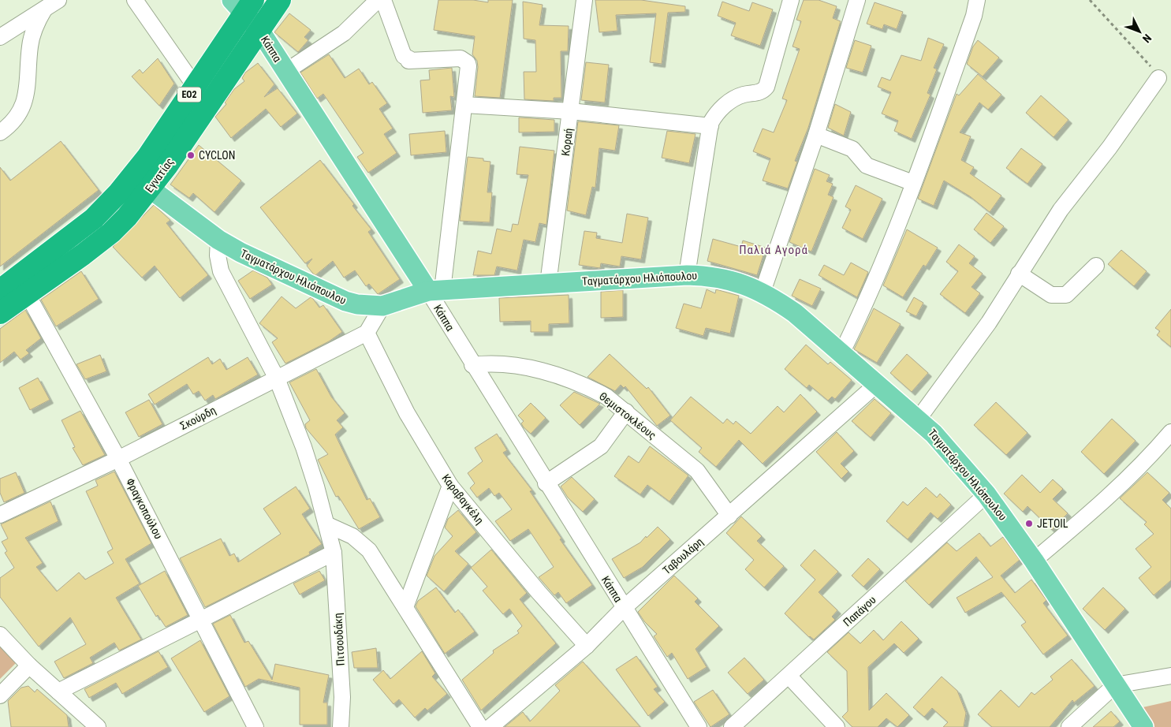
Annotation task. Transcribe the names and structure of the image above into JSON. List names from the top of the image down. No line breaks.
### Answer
{"streets":{"highway":["ΕΟ2","Εγνατίας"],"main road":["Κάππα","Ταγματάρχου Ηλιόπουλου"],"street":["Κοραή","Θεμιστοκλέους","Σκούρδη","Καραβαγκέλη","Φραγκοπούλου","Ταβουλάρη","Παπάγου","Πιτσουδάκη"]},"crossings":[["Κάππα","Εγνατίας"],["Κάππα","Ταγματάρχου Ηλιόπουλου"],["Κάππα","Θεμιστοκλέους"],["Κάππα","Ταβουλάρη"],["Κοραή","Ταγματάρχου Ηλιόπουλου"],["Εγνατίας","Ταγματάρχου Ηλιόπουλου"],["Εγνατίας","Φραγκοπούλου"],["Ταγματάρχου Ηλιόπουλου","Ταβουλάρη"],["Ταγματάρχου Ηλιόπουλου","Παπάγου"],["Ταγματάρχου Ηλιόπουλου","Πιτσουδάκη"],["Θεμιστοκλέους","Ταβουλάρη"],["Σκούρδη","Καραβαγκέλη"],["Σκούρδη","Φραγκοπούλου"],["Σκούρδη","Πιτσουδάκη"],["Καραβαγκέλη","Ταβουλάρη"]],"districts":["Παλιά Αγορά"],"places":["CYCLON","JETOIL"],"north":"bottom right"}
